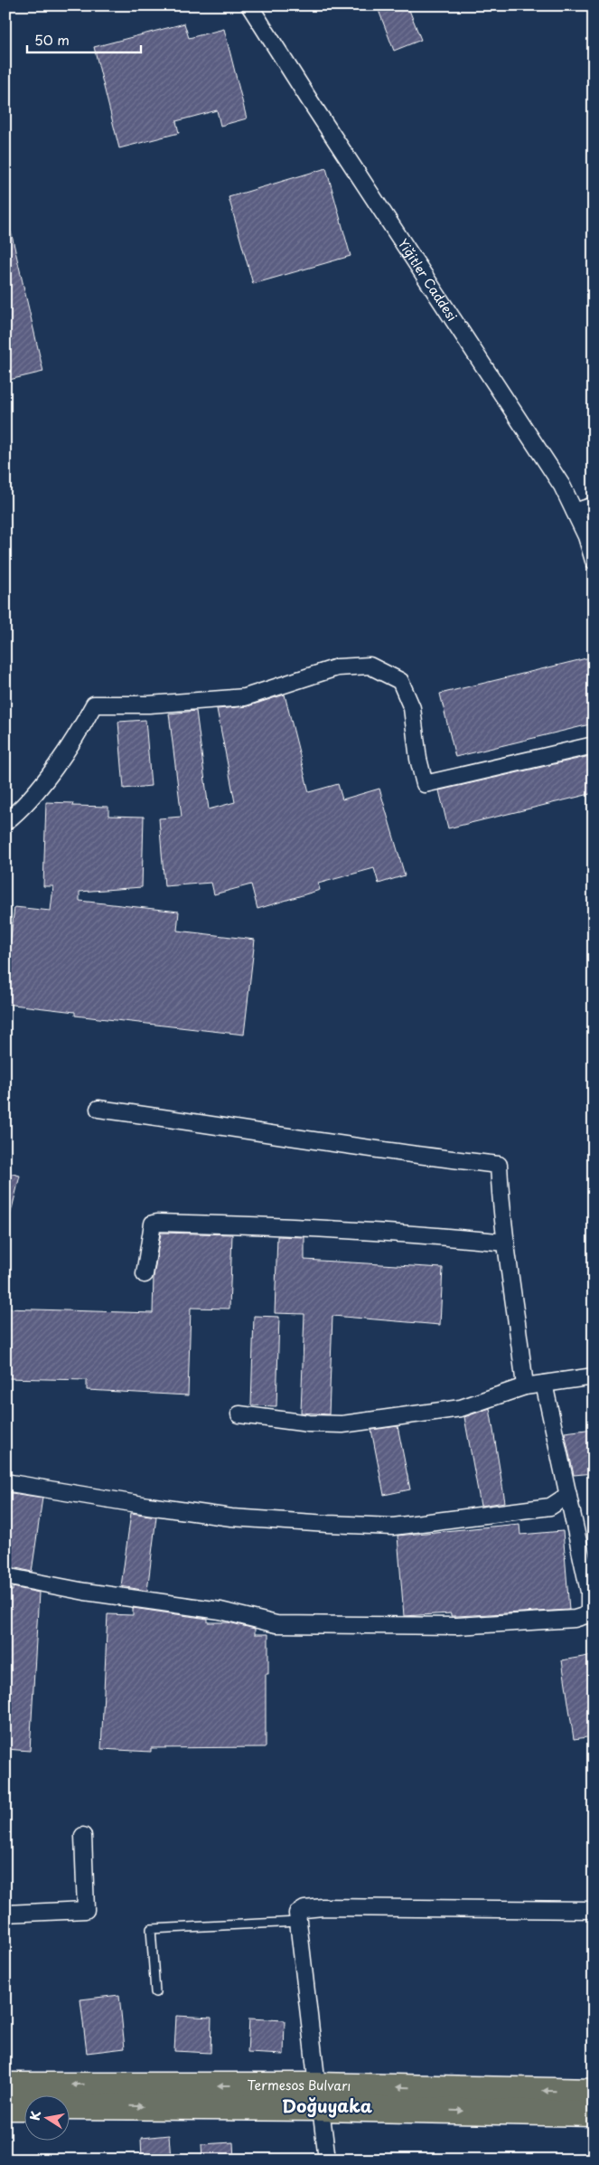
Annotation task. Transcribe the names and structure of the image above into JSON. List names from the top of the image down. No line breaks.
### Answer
{"streets":{"main road":["Termesos Bulvarı"],"street":["Yiğitler Caddesi"]},"districts":["Doğuyaka"],"scale_bar":"50 m","north":"left"}
